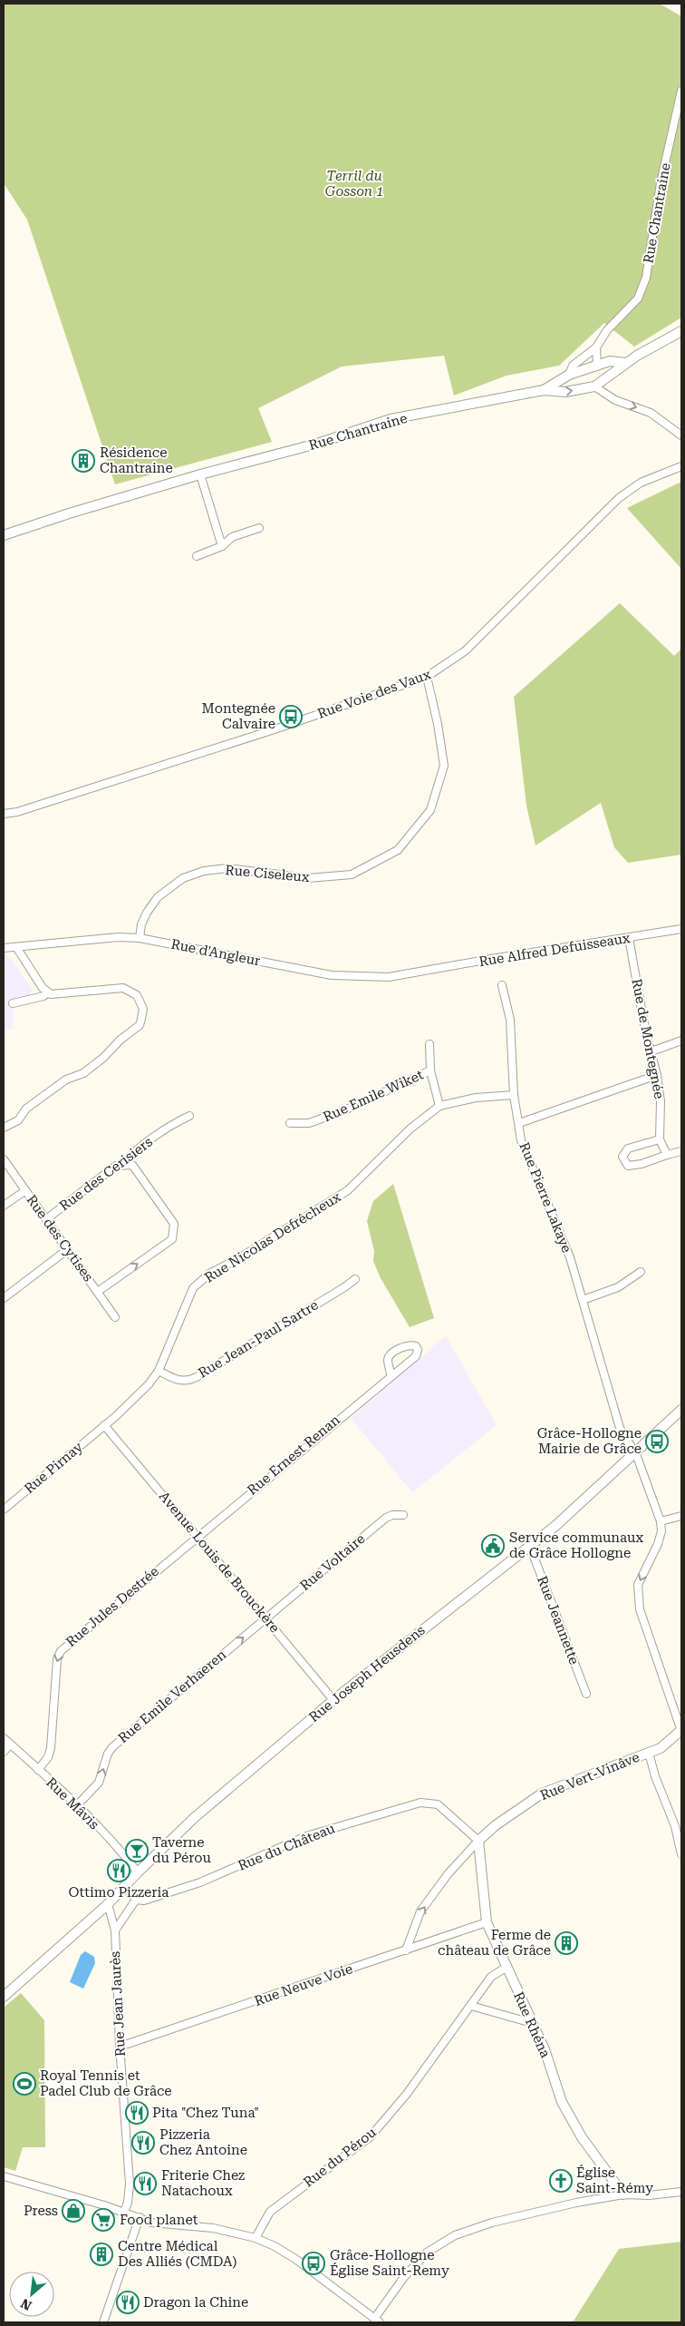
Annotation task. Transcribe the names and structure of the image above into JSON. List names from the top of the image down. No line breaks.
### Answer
{"streets":{"street":["Rue Chantraine","Rue Voie des Vaux","Rue Ciseleux","Rue Alfred Defuisseaux","Rue d'Angleur","Rue de Montegnée","Rue Emile Wiket","Rue des Cerisiers","Rue Pierre Lakaye","Rue Nicolas Defrêcheux","Rue des Cytises","Rue Jean-Paul Sartre","Rue Ernest Renan","Rue Pirnay","Avenue Louis de Brouckère","Rue Voltaire","Rue Jules Destrée","Rue Jeannette","Rue Joseph Heusdens","Rue Emile Verhaeren","Rue Vert-Vinâve","Rue Mâvis","Rue du Château","Rue Neuve Voie","Rue Jean Jaurès","Rue Rhéna","Rue du Pérou"]},"crossings":[["Rue Voie des Vaux","Rue Ciseleux"],["Rue Ciseleux","Rue d'Angleur"],["Rue Alfred Defuisseaux","Rue d'Angleur"],["Rue Alfred Defuisseaux","Rue de Montegnée"],["Rue Emile Wiket","Rue Nicolas Defrêcheux"],["Rue des Cerisiers","Rue des Cytises"],["Rue Pierre Lakaye","Rue Nicolas Defrêcheux"],["Rue Pierre Lakaye","Rue Joseph Heusdens"],["Rue Nicolas Defrêcheux","Rue Jean-Paul Sartre"],["Rue Nicolas Defrêcheux","Rue Pirnay"],["Rue Nicolas Defrêcheux","Avenue Louis de Brouckère"],["Rue Ernest Renan","Avenue Louis de Brouckère"],["Rue Ernest Renan","Rue Jules Destrée"],["Rue Pirnay","Avenue Louis de Brouckère"],["Avenue Louis de Brouckère","Rue Voltaire"],["Avenue Louis de Brouckère","Rue Jules Destrée"],["Avenue Louis de Brouckère","Rue Joseph Heusdens"],["Avenue Louis de Brouckère","Rue Emile Verhaeren"],["Rue Voltaire","Rue Emile Verhaeren"],["Rue Jules Destrée","Rue Mâvis"],["Rue Jeannette","Rue Joseph Heusdens"],["Rue Joseph Heusdens","Rue Mâvis"],["Rue Joseph Heusdens","Rue Jean Jaurès"],["Rue Emile Verhaeren","Rue Mâvis"],["Rue Vert-Vinâve","Rue du Château"],["Rue Vert-Vinâve","Rue Rhéna"],["Rue du Château","Rue Rhéna"],["Rue Neuve Voie","Rue Jean Jaurès"],["Rue Neuve Voie","Rue Rhéna"],["Rue Rhéna","Rue du Pérou"]],"one_way":["Rue Jules Destrée","Rue Emile Verhaeren"],"parks":["Terril du Gosson 1"],"places":{"building":["Résidence Chantraine","Ferme de château de Grâce","Centre Médical Des Alliés (CMDA)"],"bus stop":["Montegnée Calvaire","Grâce-Hollogne Mairie de Grâce","Grâce-Hollogne Église Saint-Remy"],"public building":["Service communaux de Grâce Hollogne"],"bar":["Taverne du Pérou"],"restaurant":["Ottimo Pizzeria","Pita \"Chez Tuna\"","Pizzeria Chez Antoine","Friterie Chez Natachoux","Dragon la Chine"],"sports":["Royal Tennis et Padel Club de Grâce"],"church":["Église Saint-Rémy"],"shop":["Press"],"supermarket":["Food planet"]},"north":"bottom left"}
